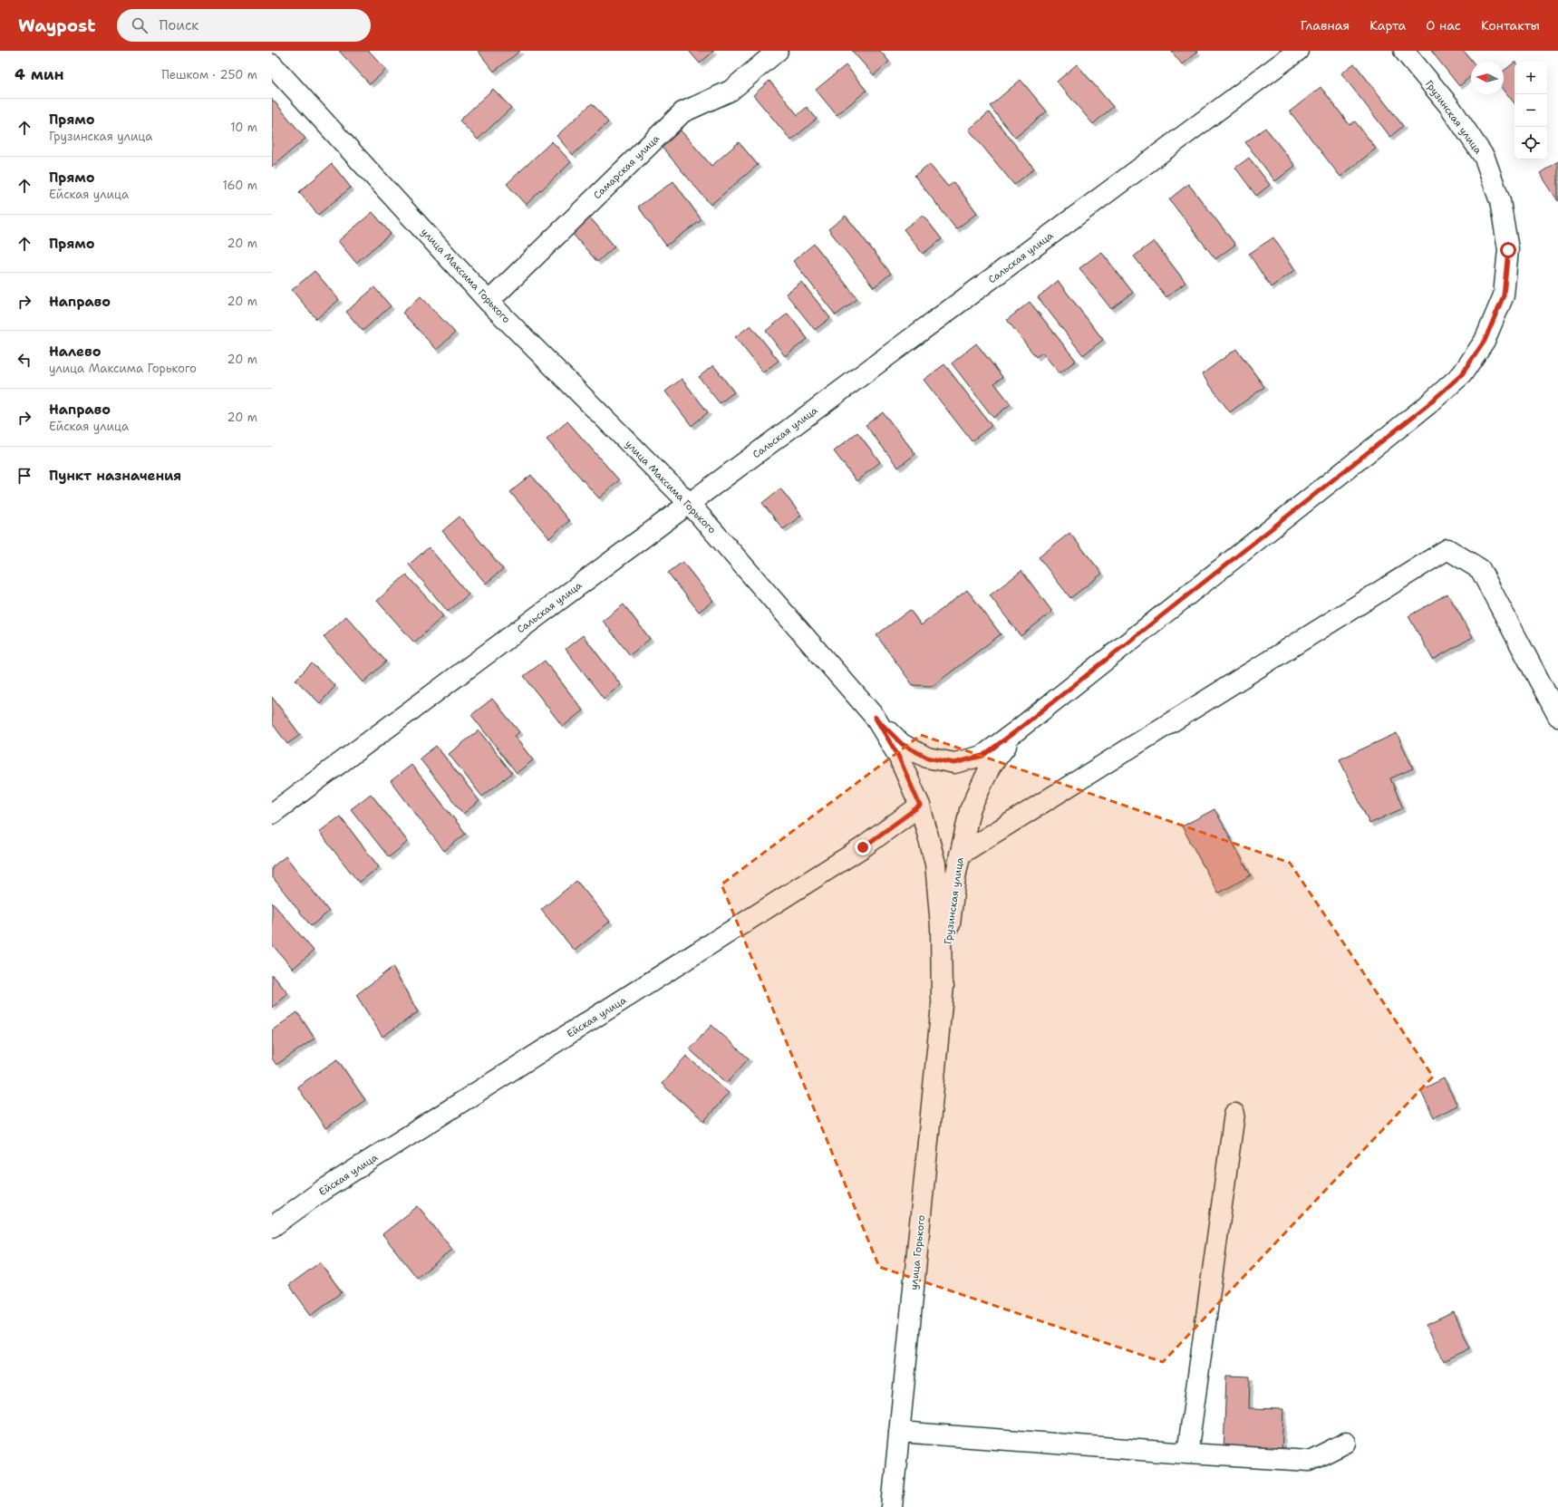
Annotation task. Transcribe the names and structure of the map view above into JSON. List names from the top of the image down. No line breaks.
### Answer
{"streets":{"street":["Грузинская улица","Самарская улица","Сальская улица","улица Максима Горького","Ейская улица","улица Горького"]},"crossings":[["Грузинская улица","улица Максима Горького"],["Грузинская улица","улица Горького"],["Самарская улица","улица Максима Горького"],["Сальская улица","улица Максима Горького"],["улица Максима Горького","Ейская улица"],["улица Максима Горького","улица Горького"]],"north":"left","page":{"header":"Waypost","search":"Поиск","nav":["Главная","Карта","О нас","Контакты"],"heading":["4 мин","Пешком · 250 m"],"map_buttons":["+","−"],"list":[["Прямо","Грузинская улица","10 m"],["Прямо","Ейская улица","160 m"],["Прямо","20 m"],["Направо","20 m"],["Налево","улица Максима Горького","20 m"],["Направо","Ейская улица","20 m"],"Пункт назначения"]}}
